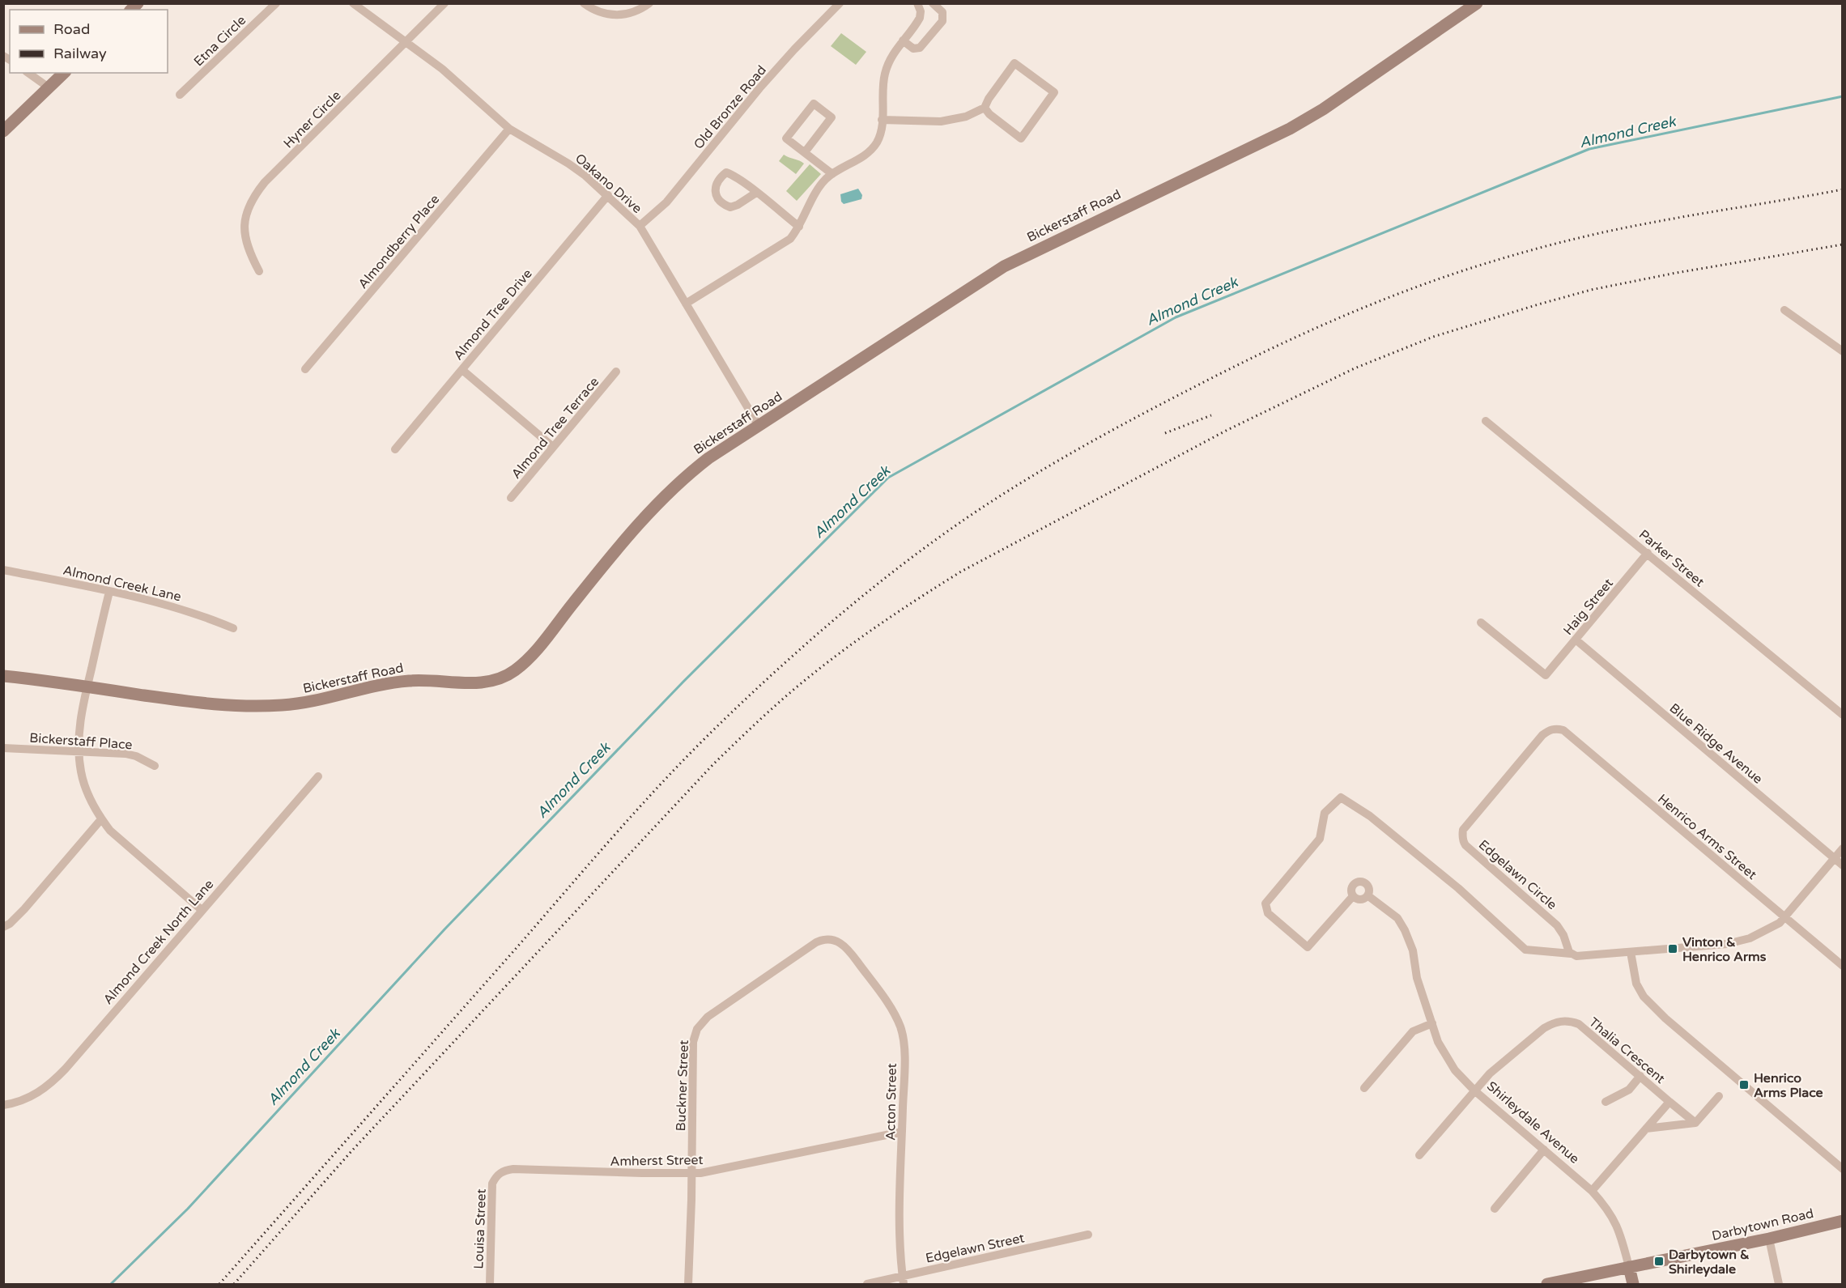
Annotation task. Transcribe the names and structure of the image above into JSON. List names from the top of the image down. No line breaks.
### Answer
{"streets":{"street":["Etna Circle","Old Bronze Road","Hyner Circle","Oakano Drive","Bickerstaff Road","Almondberry Place","Almond Tree Drive","Almond Tree Terrace","Parker Street","Almond Creek Lane","Haig Street","Bickerstaff Place","Blue Ridge Avenue","Henrico Arms Street","Edgelawn Circle","Almond Creek North Lane","Thalia Crescent","Buckner Street","Acton Street","Shirleydale Avenue","Amherst Street","Darbytown Road","Louisa Street","Edgelawn Street"]},"crossings":[["Old Bronze Road","Oakano Drive"],["Hyner Circle","Oakano Drive"],["Oakano Drive","Bickerstaff Road"],["Oakano Drive","Almondberry Place"],["Oakano Drive","Almond Tree Drive"],["Parker Street","Haig Street"],["Haig Street","Blue Ridge Avenue"],["Henrico Arms Street","Edgelawn Circle"],["Thalia Crescent","Shirleydale Avenue"],["Buckner Street","Acton Street"],["Buckner Street","Amherst Street"],["Acton Street","Amherst Street"],["Acton Street","Edgelawn Street"],["Shirleydale Avenue","Darbytown Road"],["Amherst Street","Louisa Street"]],"water":["Almond Creek"],"places":{"transit":["Vinton & Henrico Arms","Henrico Arms Place","Darbytown & Shirleydale"]},"legend":["Road","Railway"]}
